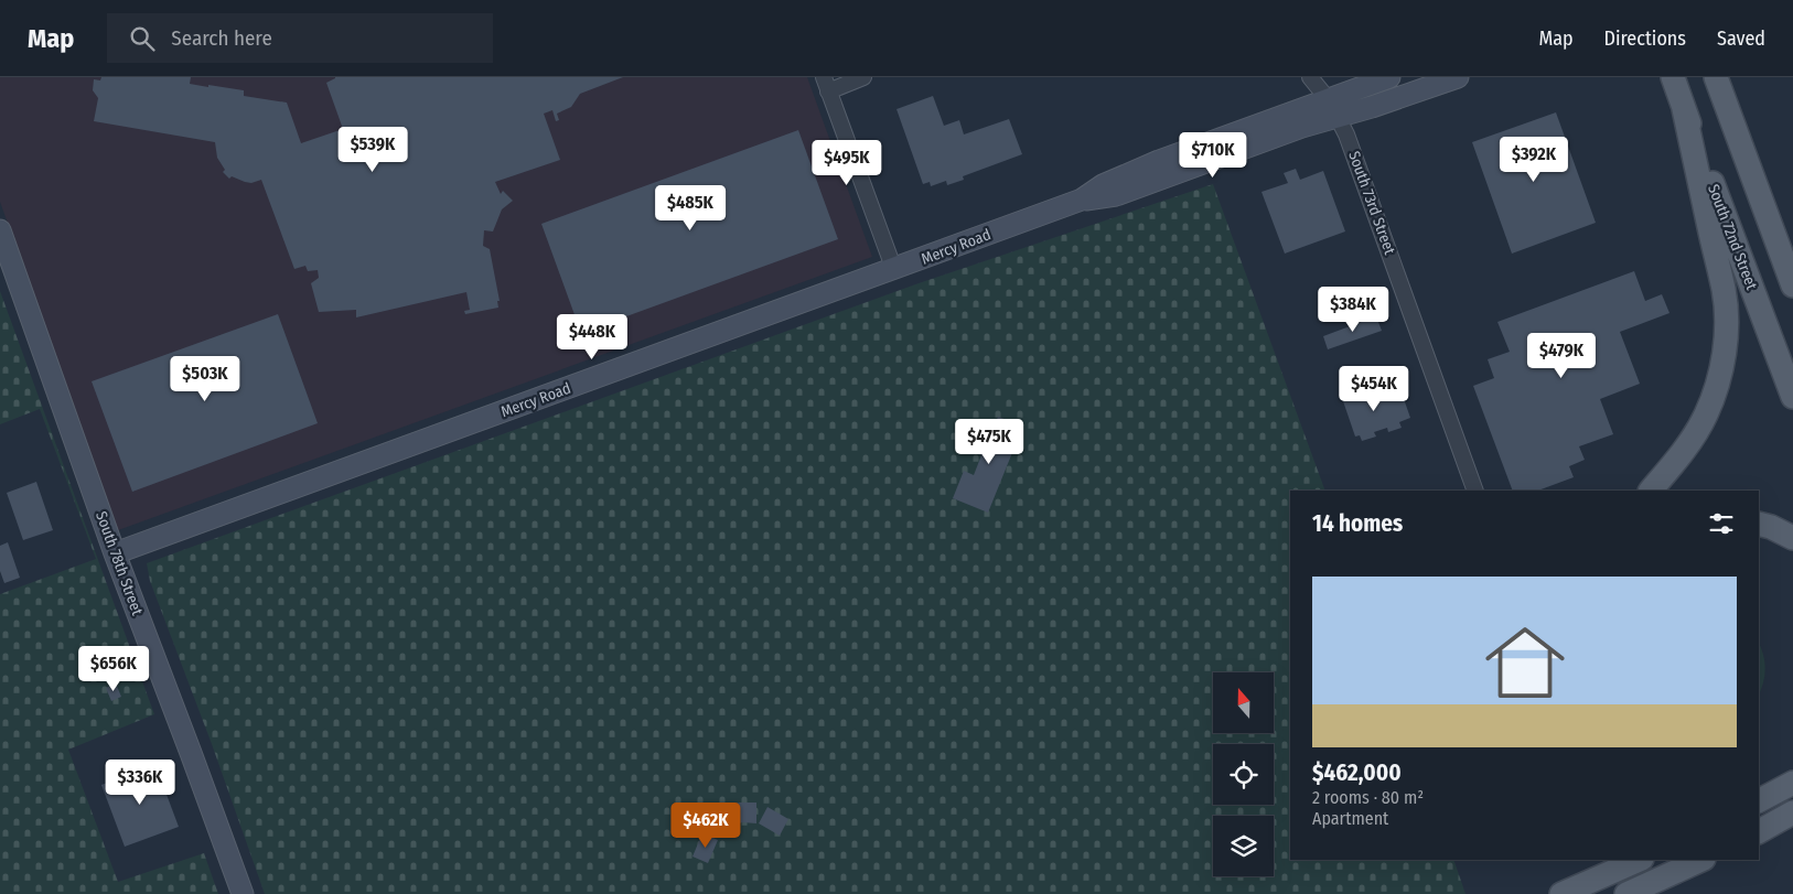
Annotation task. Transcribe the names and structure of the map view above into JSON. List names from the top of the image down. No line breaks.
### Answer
{"streets":{"main road":["South 72nd Street","Mercy Road","South 78th Street"],"street":["South 73rd Street"]},"crossings":[["South 73rd Street","Mercy Road"],["Mercy Road","South 78th Street"]],"north":"top","page":{"header":"Map","search":"Search here","nav":["Map","Directions","Saved"],"price":["$539K","$710K","$392K","$495K","$485K","$384K","$448K","$479K","$503K","$454K","$475K","$656K","$336K","$462K"],"heading":"14 homes","list":[{"name":"$462,000","note":"2 rooms · 80 m² · Apartment"}]}}
